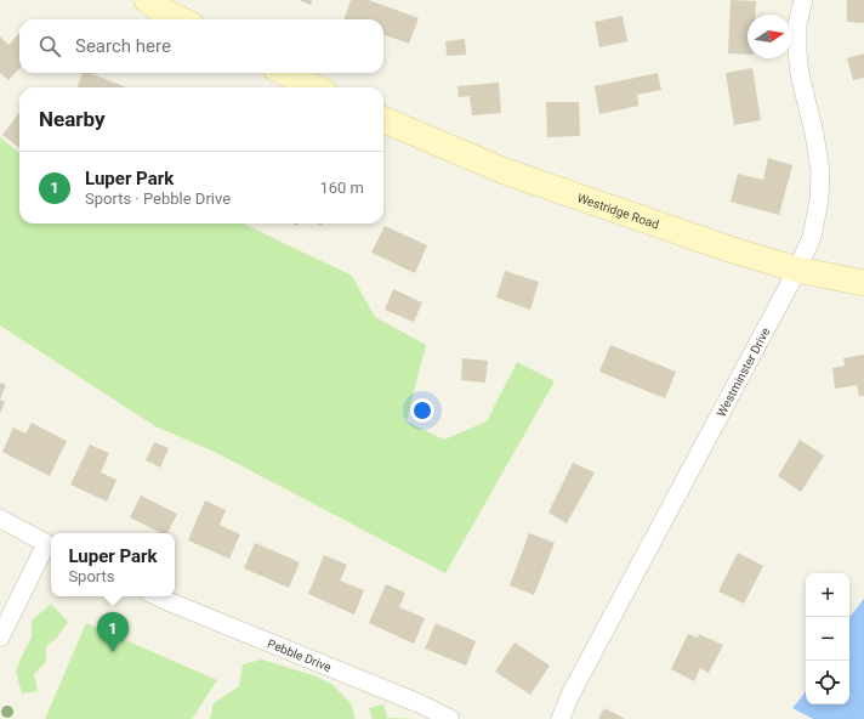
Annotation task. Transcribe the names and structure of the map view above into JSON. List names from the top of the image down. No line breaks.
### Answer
{"streets":{"main road":["Westridge Road"],"street":["Westminster Drive","Pebble Drive"]},"crossings":[["Westridge Road","Westminster Drive"]],"north":"right","page":{"search":"Search here","heading":"Nearby","list":[{"mark":"1","name":"Luper Park","note":"Sports · Pebble Drive","value":"160 m"}],"popup":["Luper Park","Sports"],"map_buttons":["+","−"],"pins":"1"}}
